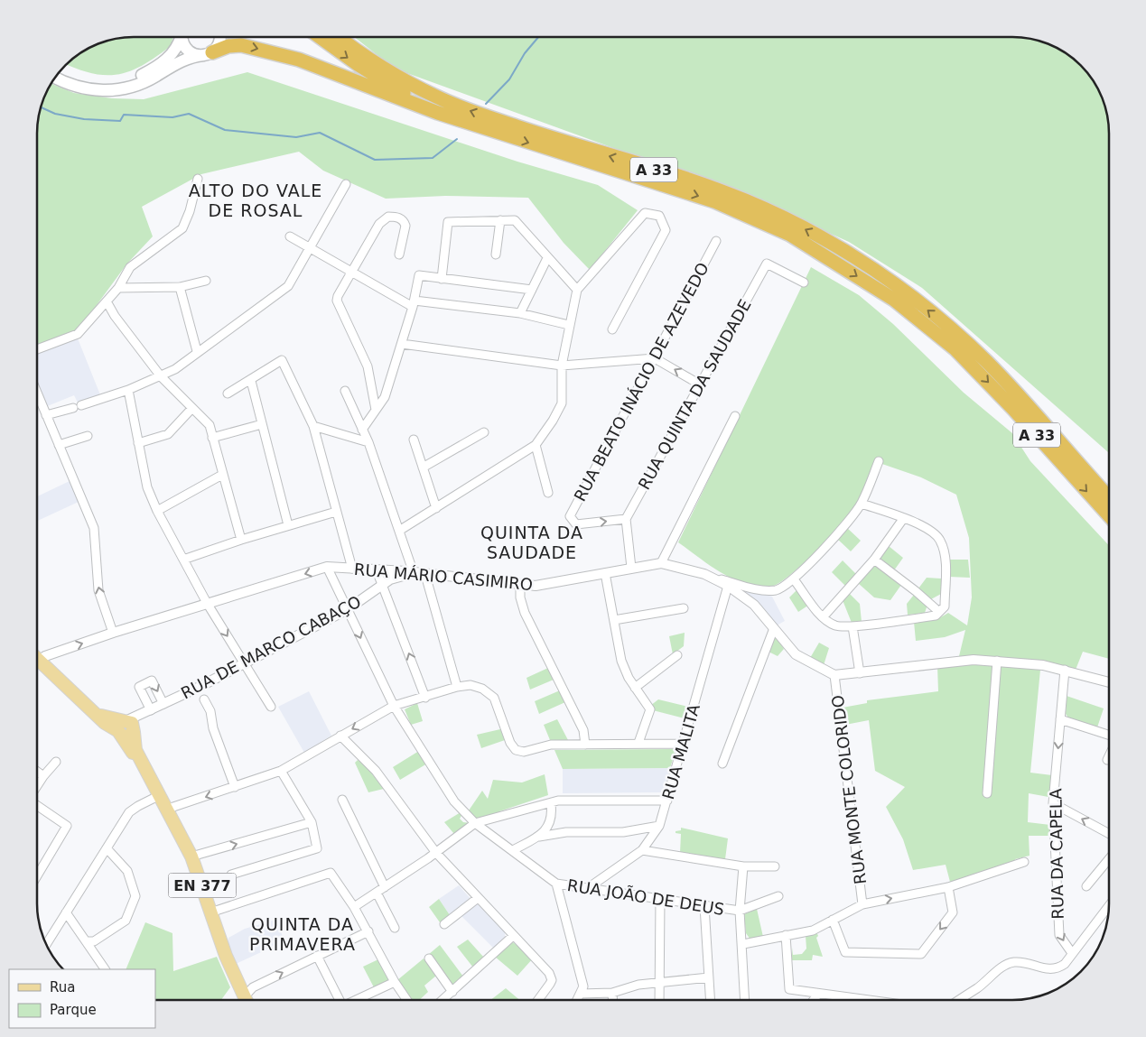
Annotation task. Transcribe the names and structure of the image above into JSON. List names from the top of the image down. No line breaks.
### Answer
{"streets":{"highway":["A 33"],"main road":["EN 377"],"street":["RUA BEATO INÁCIO DE AZEVEDO","RUA QUINTA DA SAUDADE","RUA MÁRIO CASIMIRO","RUA DE MARCO CABAÇO","RUA MALITA","RUA MONTE COLORIDO","RUA DA CAPELA","RUA JOÃO DE DEUS"]},"crossings":[["RUA BEATO INÁCIO DE AZEVEDO","RUA QUINTA DA SAUDADE"],["RUA MÁRIO CASIMIRO","RUA DE MARCO CABAÇO"],["RUA MÁRIO CASIMIRO","RUA MALITA"],["RUA MÁRIO CASIMIRO","RUA MONTE COLORIDO"],["RUA MÁRIO CASIMIRO","RUA JOÃO DE DEUS"],["RUA DE MARCO CABAÇO","EN 377"],["RUA DE MARCO CABAÇO","RUA JOÃO DE DEUS"],["RUA MALITA","RUA JOÃO DE DEUS"]],"districts":["ALTO DO VALE DE ROSAL","QUINTA DA SAUDADE","QUINTA DA PRIMAVERA"],"legend":["Rua","Parque"]}
